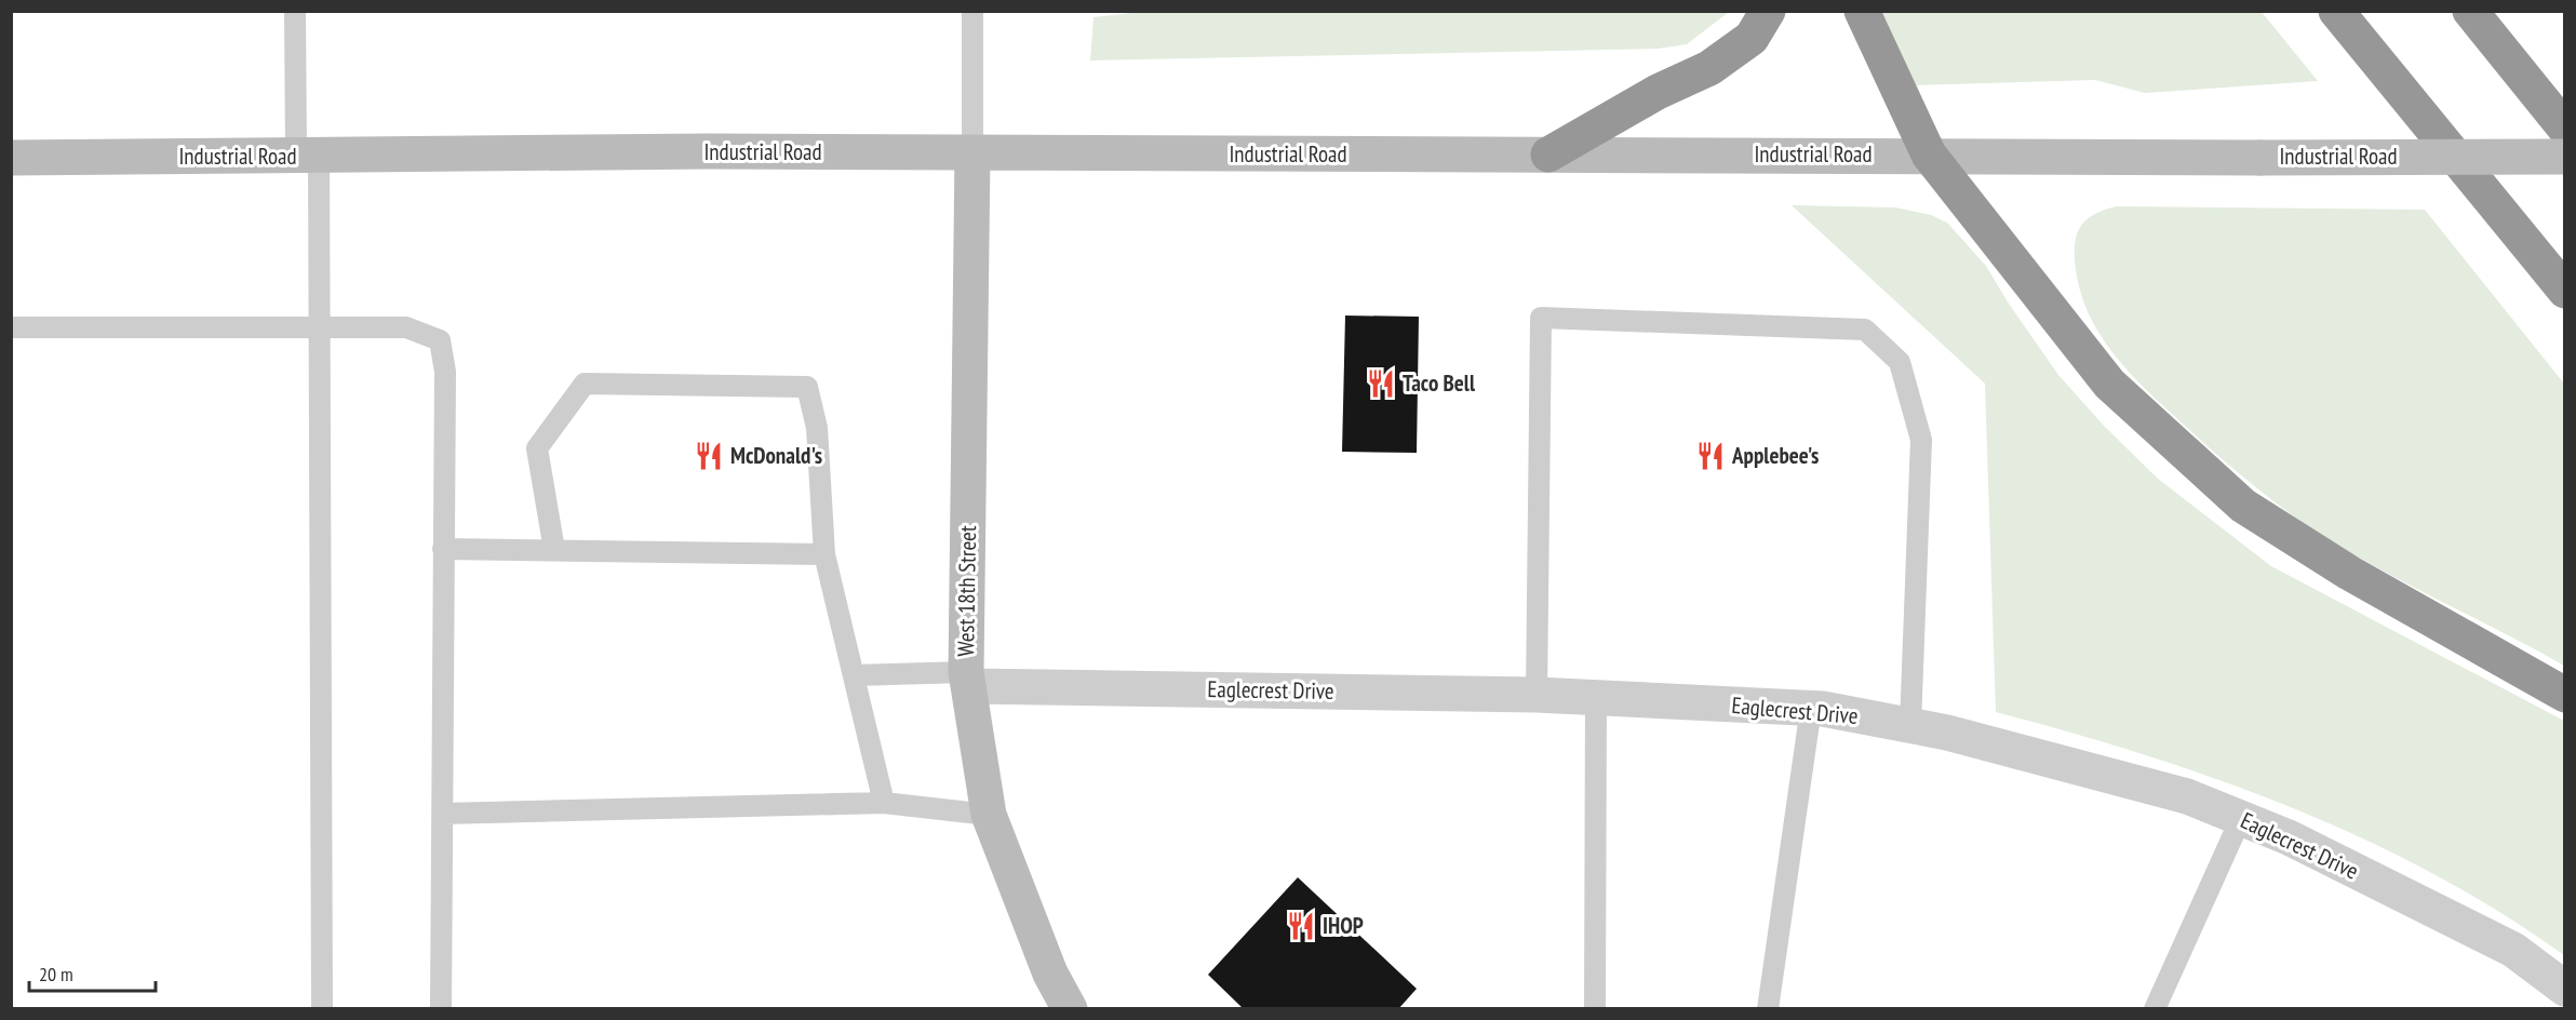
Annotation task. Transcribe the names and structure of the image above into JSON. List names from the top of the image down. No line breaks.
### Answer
{"streets":{"street":["Industrial Road","West 18th Street","Eaglecrest Drive"]},"crossings":[["Industrial Road","West 18th Street"],["West 18th Street","Eaglecrest Drive"]],"places":{"restaurant":["Taco Bell","McDonald's","Applebee's","IHOP"]},"scale_bar":"20 m"}
